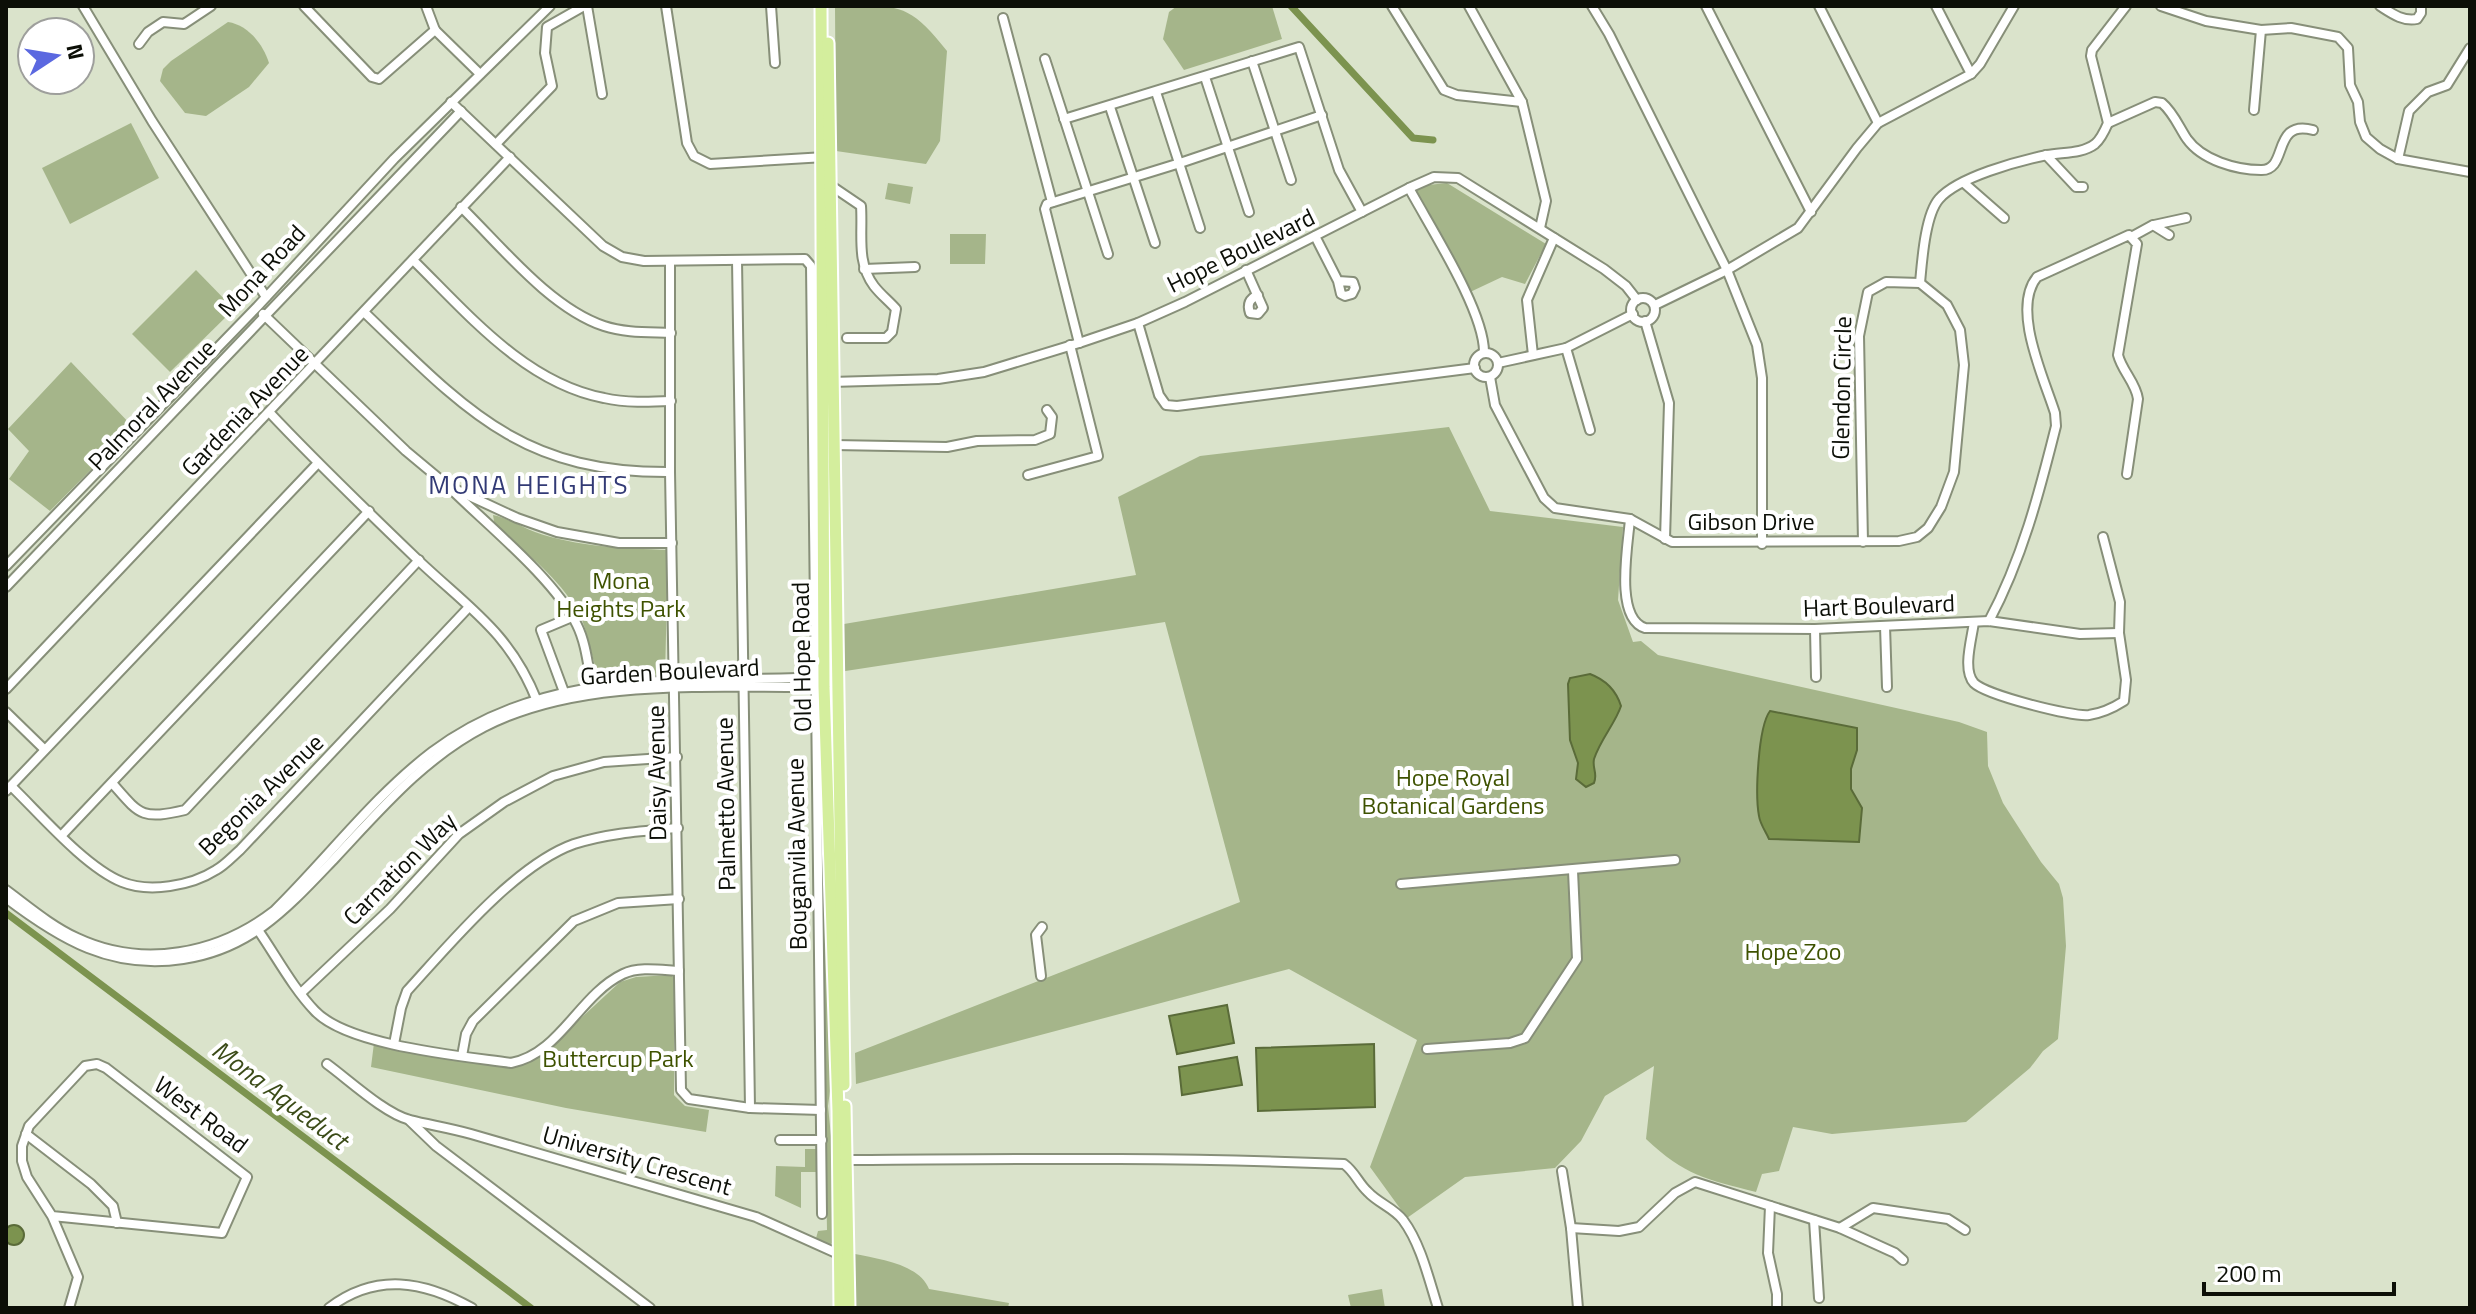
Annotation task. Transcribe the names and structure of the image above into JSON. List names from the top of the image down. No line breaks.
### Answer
{"streets":{"main road":["Old Hope Road"],"street":["Hope Boulevard","Mona Road","Glendon Circle","Palmoral Avenue","Gardenia Avenue","Gibson Drive","Hart Boulevard","Garden Boulevard","Daisy Avenue","Begonia Avenue","Palmetto Avenue","Bouganvila Avenue","Carnation Way","West Road","University Crescent"]},"crossings":[["Hope Boulevard","Old Hope Road"],["Glendon Circle","Gibson Drive"],["Gibson Drive","Hart Boulevard"],["Old Hope Road","Garden Boulevard"],["Old Hope Road","Bouganvila Avenue"],["Old Hope Road","University Crescent"],["Garden Boulevard","Daisy Avenue"],["Garden Boulevard","Palmetto Avenue"],["Garden Boulevard","Bouganvila Avenue"],["Daisy Avenue","Palmetto Avenue"],["Daisy Avenue","Bouganvila Avenue"],["Daisy Avenue","Carnation Way"],["Palmetto Avenue","Bouganvila Avenue"]],"districts":["MONA HEIGHTS"],"water":["Mona Aqueduct"],"parks":["Mona Heights Park","Hope Royal Botanical Gardens","Hope Zoo","Buttercup Park"],"scale_bar":"200 m","north":"right"}
